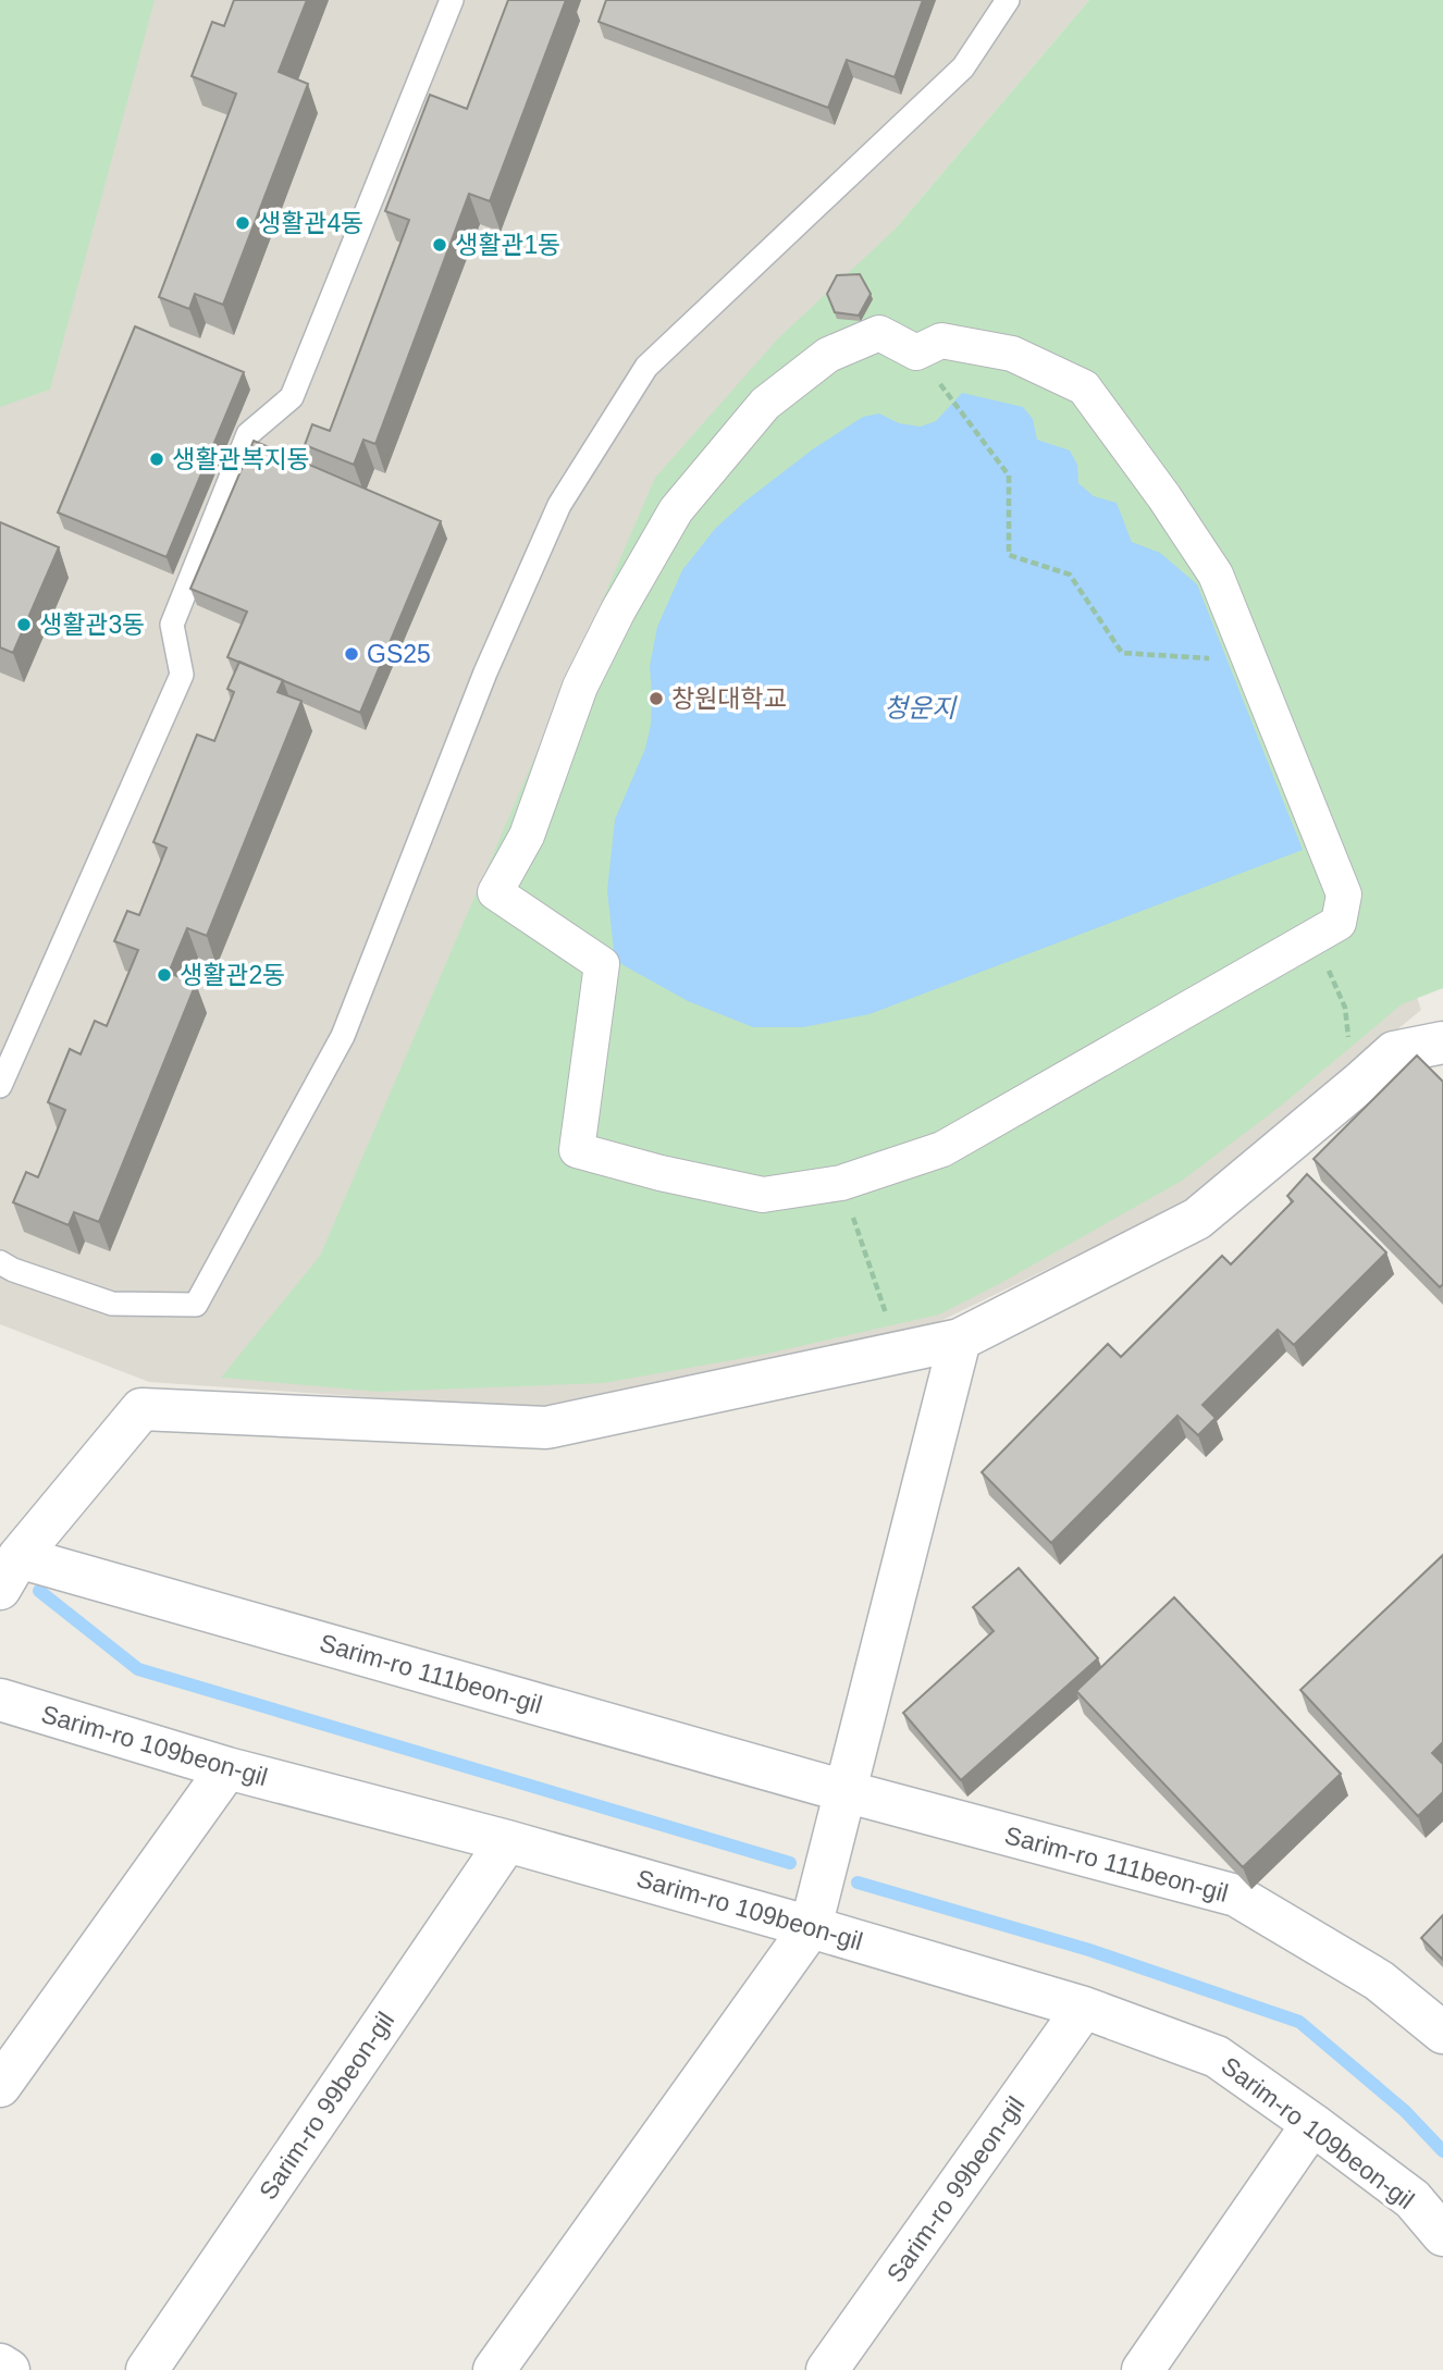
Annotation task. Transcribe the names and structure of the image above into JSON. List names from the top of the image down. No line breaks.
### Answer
{"streets":{"street":["Sarim-ro 111beon-gil","Sarim-ro 109beon-gil","Sarim-ro 99beon-gil"]},"crossings":[["Sarim-ro 109beon-gil","Sarim-ro 99beon-gil"]],"water":["청운지"],"places":["생활관4동","생활관1동","생활관복지동","생활관3동","GS25","창원대학교","생활관2동"]}
